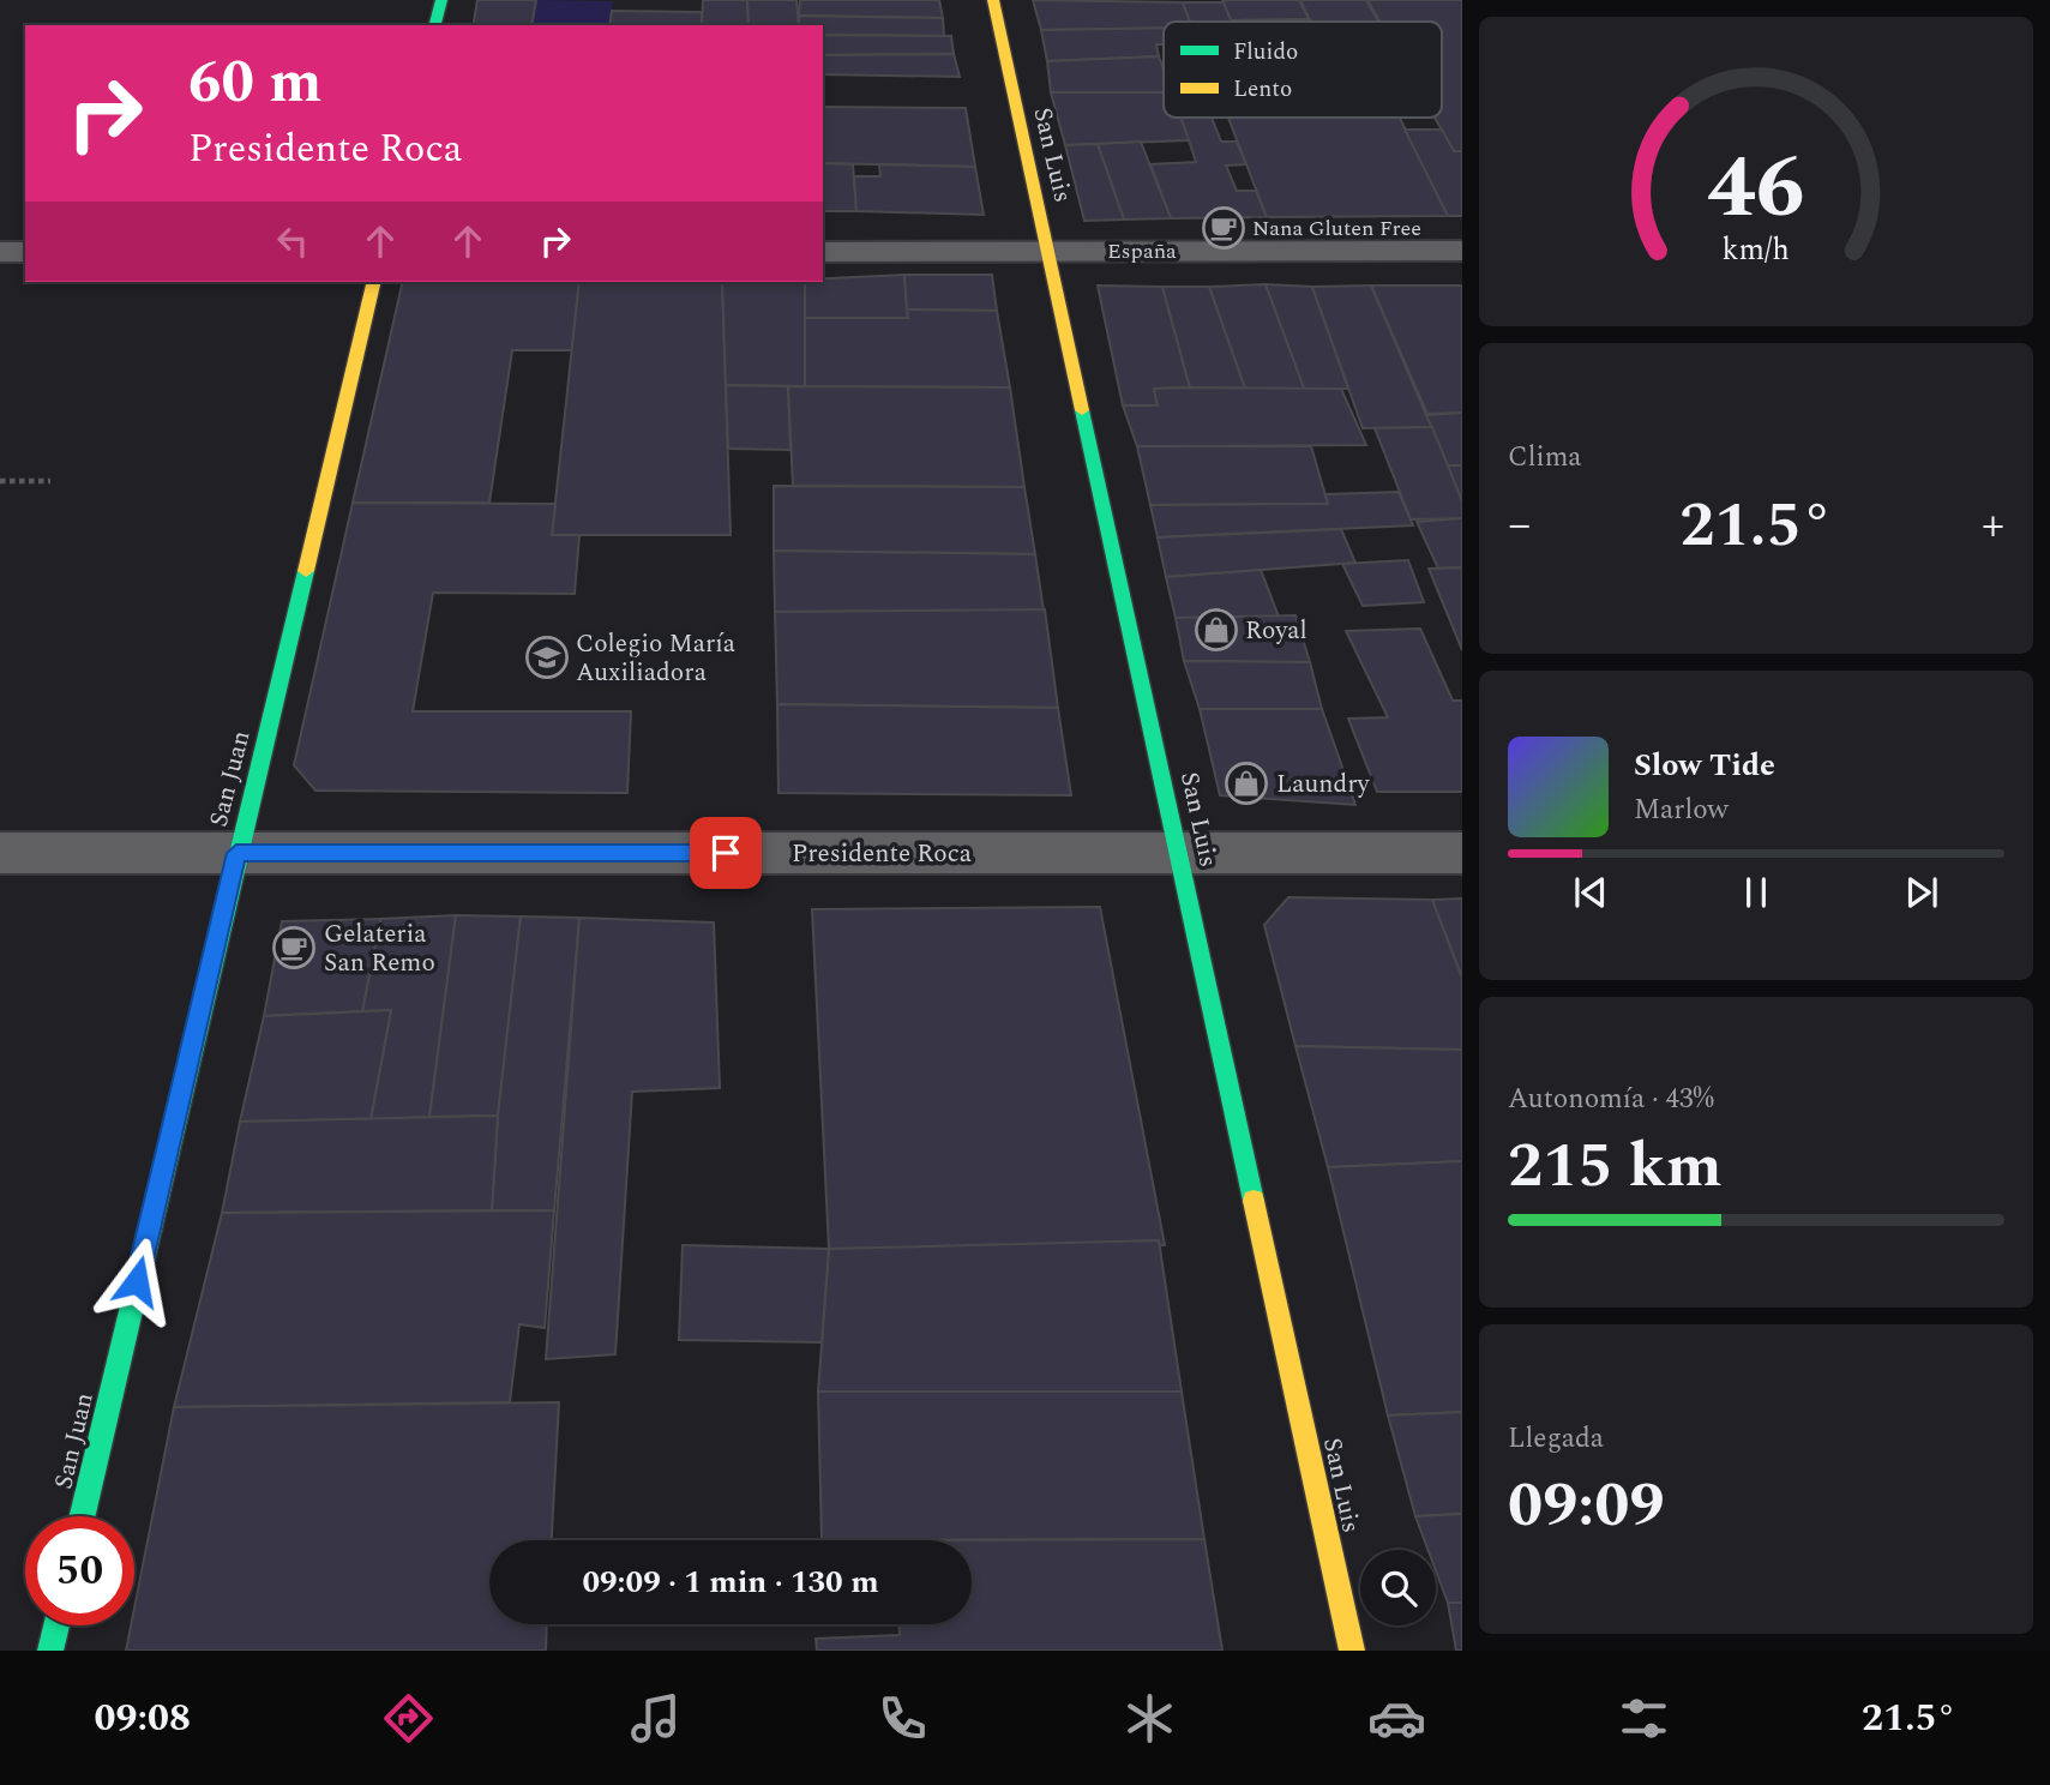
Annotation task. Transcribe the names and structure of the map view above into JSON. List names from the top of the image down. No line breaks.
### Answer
{"streets":{"street":["San Luis","España","San Juan","Presidente Roca"]},"crossings":[["San Luis","España"],["San Luis","Presidente Roca"],["San Juan","Presidente Roca"]],"places":{"cafe":["Nana Gluten Free","Gelateria San Remo"],"shop":["Royal","Laundry"],"school or university":["Colegio María Auxiliadora"]},"legend":["Fluido","Lento"],"page":{"turn":["60 m","Presidente Roca"],"tile":["Clima",["Autonomía · 43%","215 km"],["Llegada","09:09"]],"heat":["−","21.5°","+"],"song":["Slow Tide","Marlow"],"limit":"50","trip":"09:09 · 1 min · 130 m","tabs":["09:08","21.5°"],"gauge":["46","km/h"]}}
